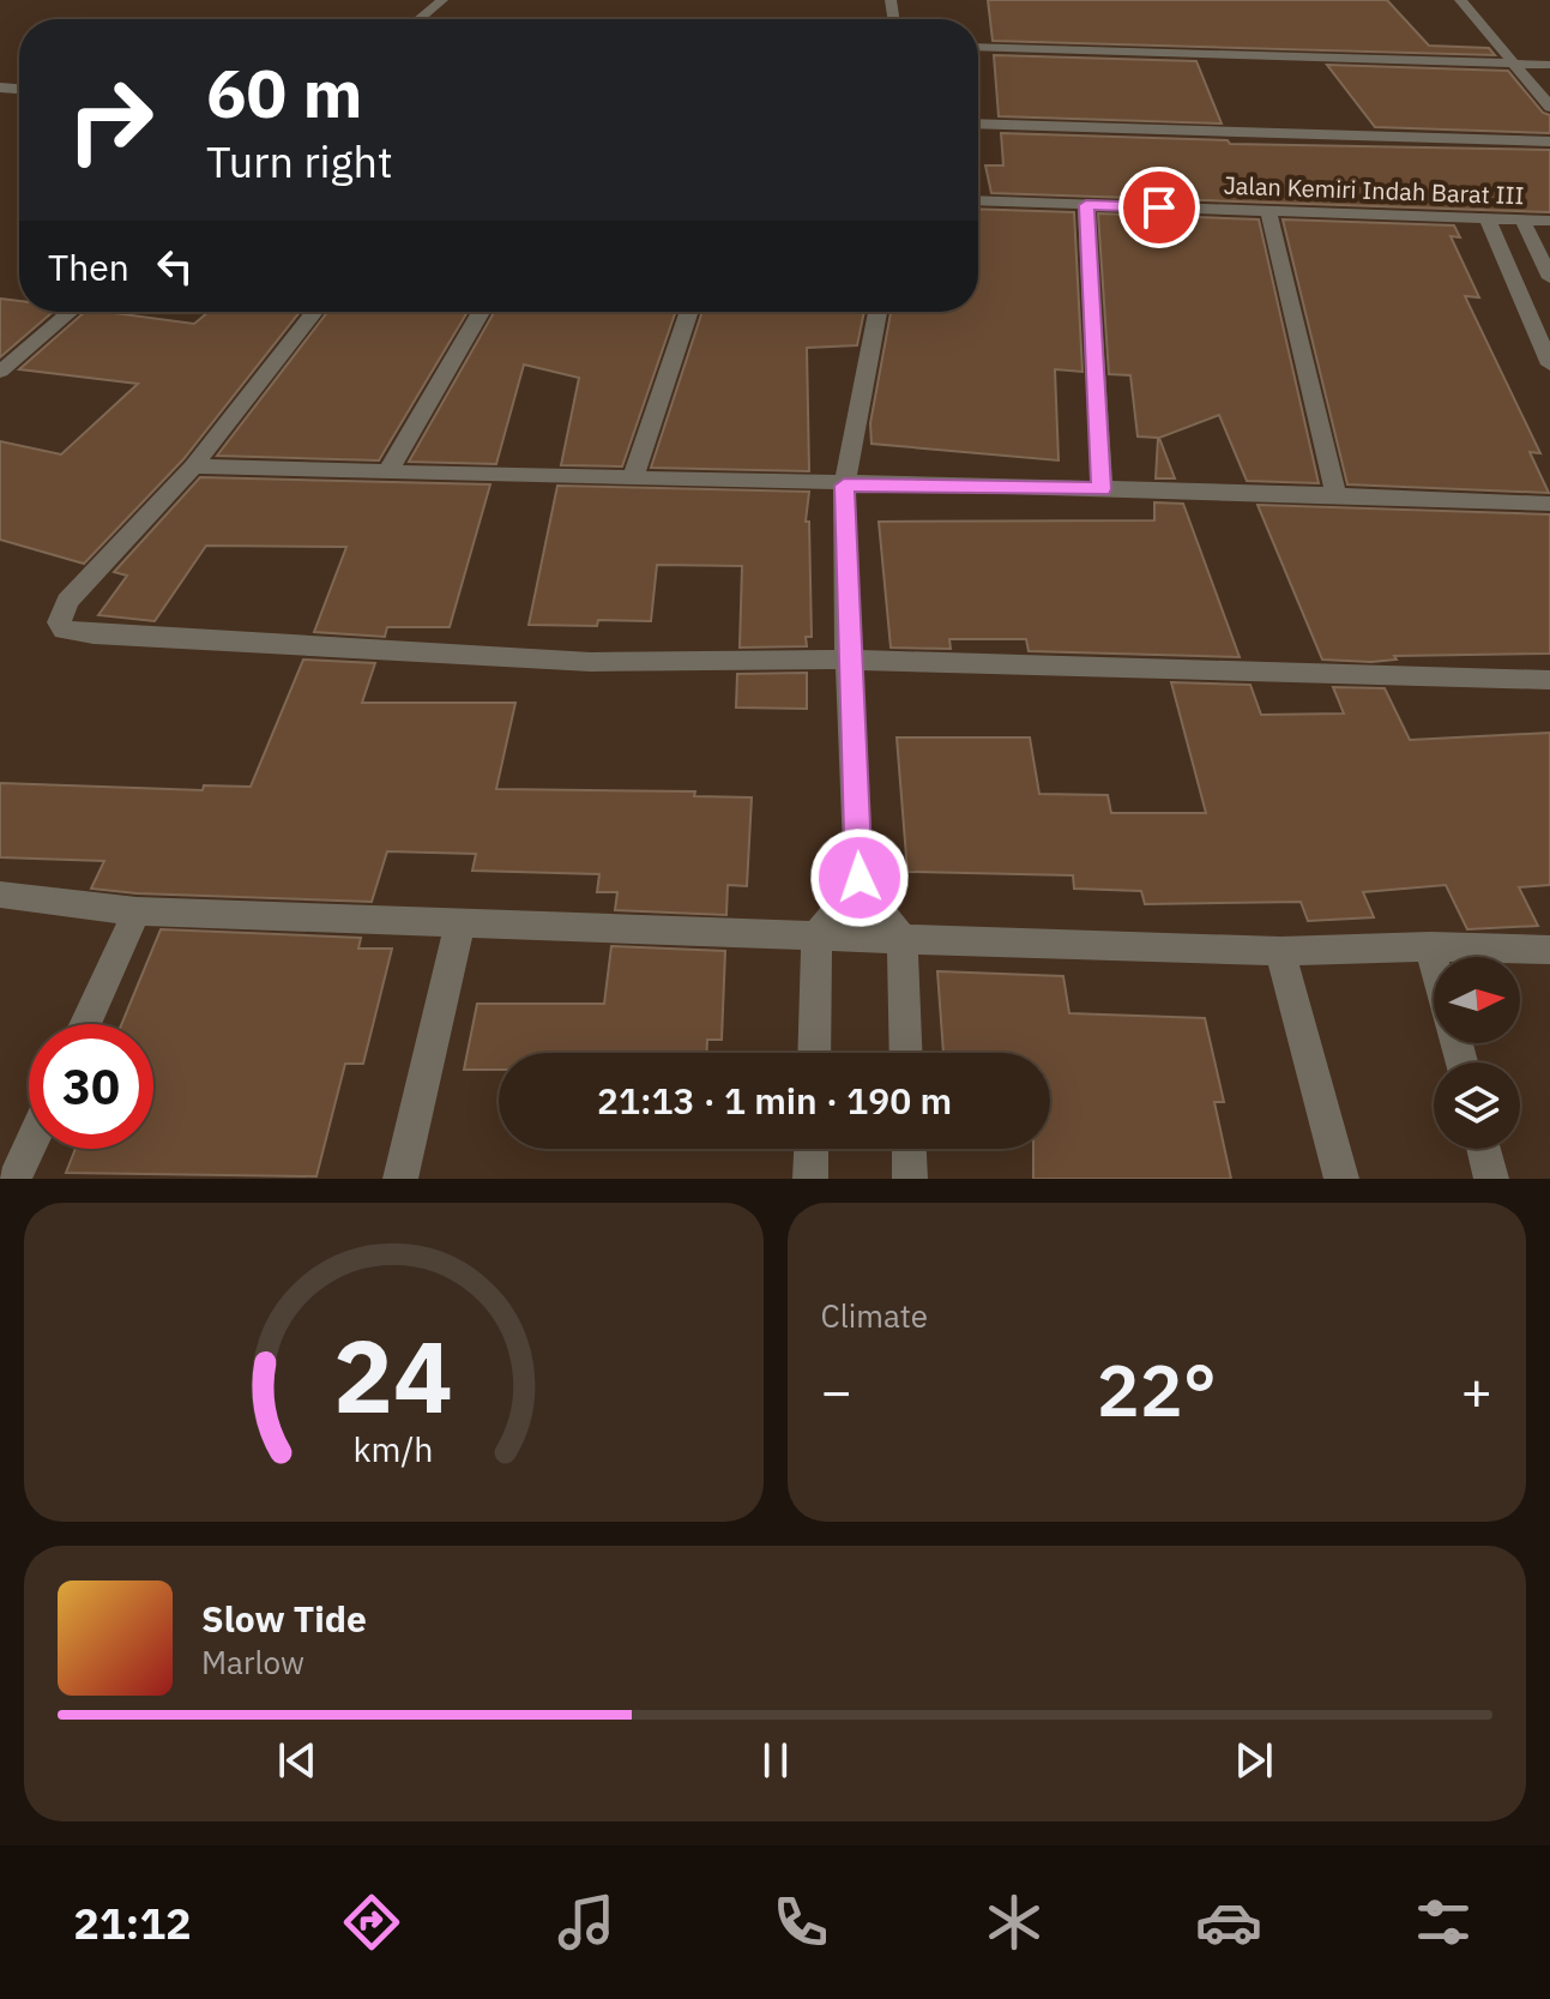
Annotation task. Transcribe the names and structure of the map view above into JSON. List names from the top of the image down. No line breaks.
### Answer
{"streets":{"street":["Jalan Kemiri Indah Barat III"]},"north":"right","page":{"turn":["60 m","Turn right"],"then":"Then","limit":"30","trip":"21:13 · 1 min · 190 m","tile":"Climate","heat":["−","22°","+"],"song":["Slow Tide","Marlow"],"tabs":"21:12","gauge":["24","km/h"]}}
